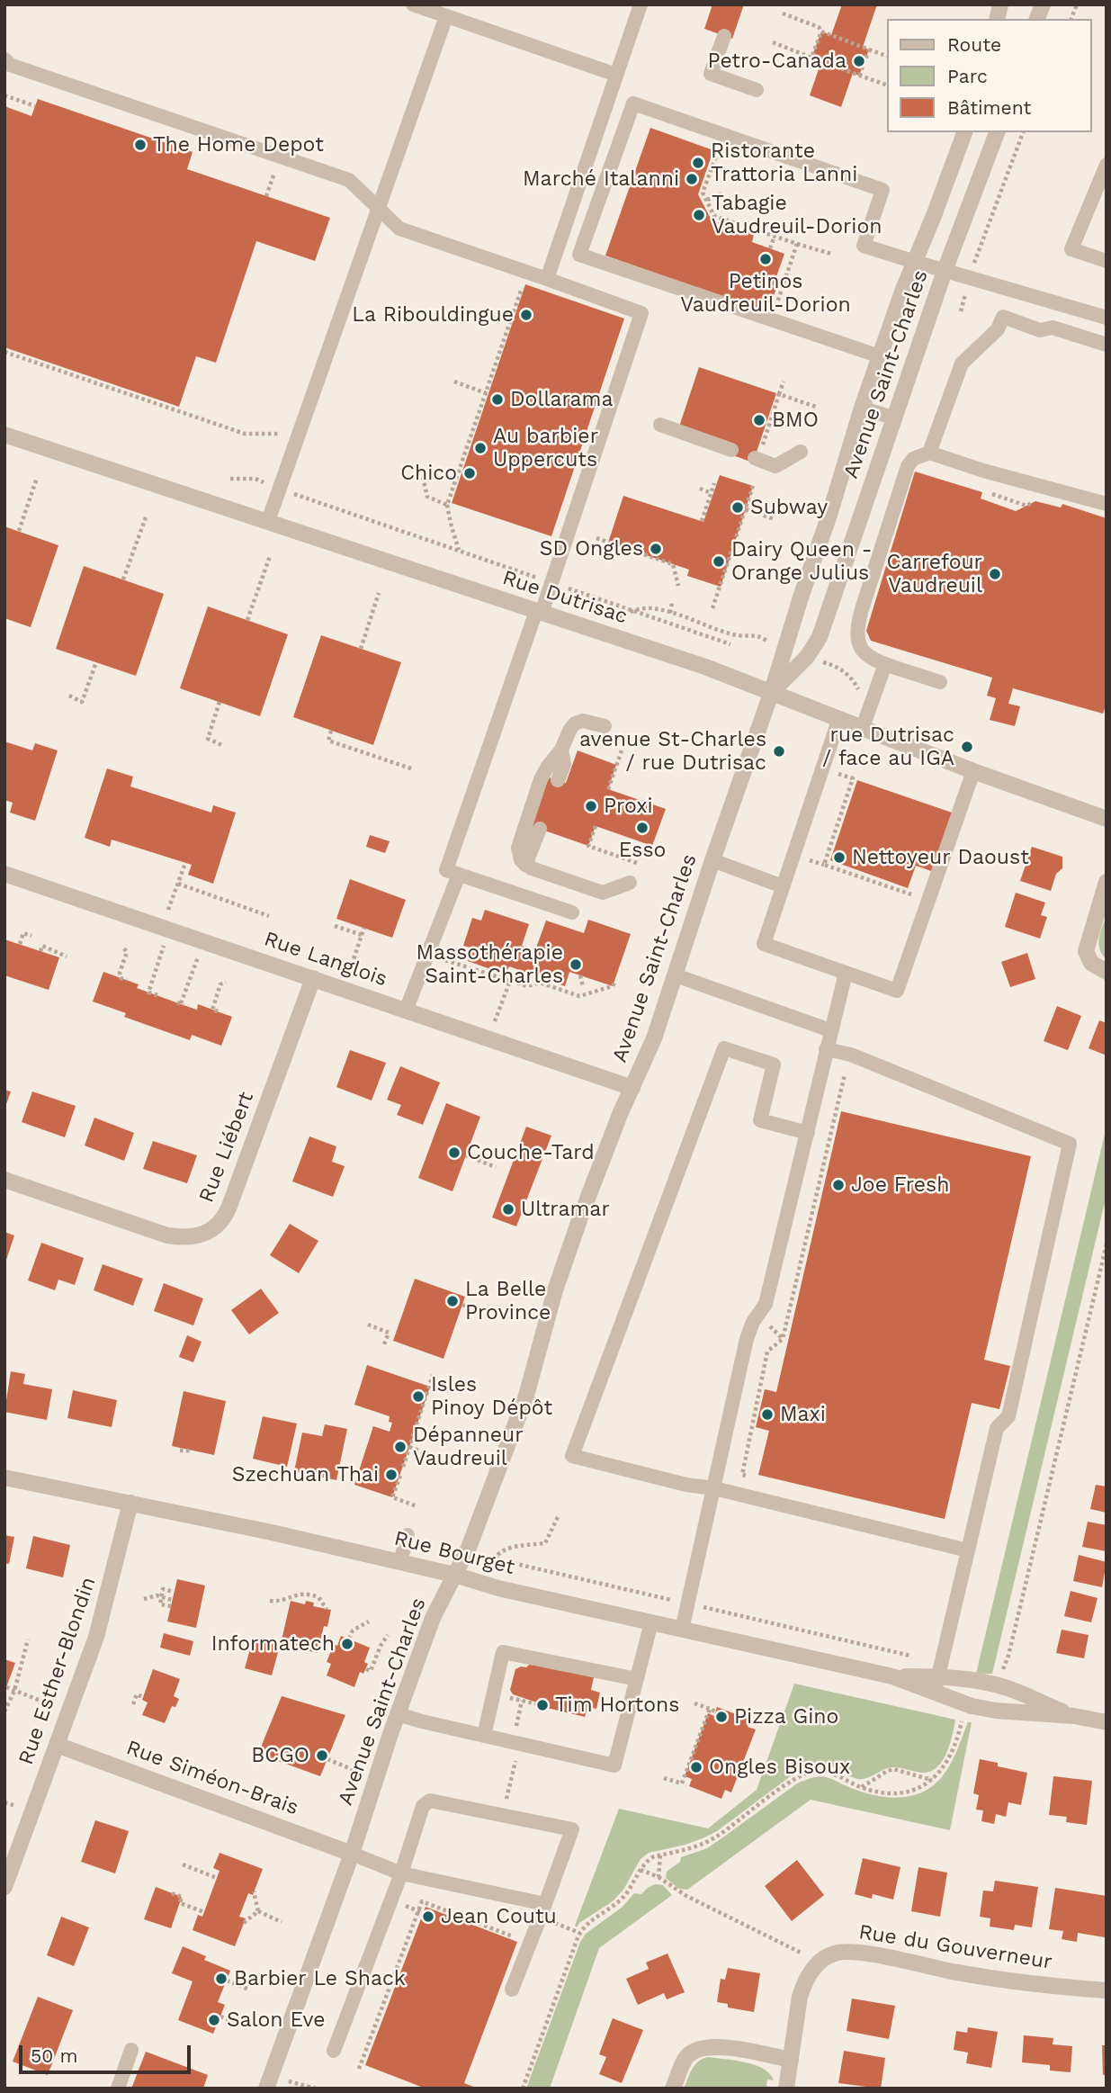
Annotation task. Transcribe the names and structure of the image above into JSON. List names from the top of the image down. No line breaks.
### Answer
{"streets":{"street":["Avenue Saint-Charles","Rue Dutrisac","Rue Langlois","Rue Liébert","Rue Bourget","Rue Esther-Blondin","Rue Siméon-Brais","Rue du Gouverneur"]},"crossings":[["Avenue Saint-Charles","Rue Dutrisac"],["Avenue Saint-Charles","Rue Langlois"],["Avenue Saint-Charles","Rue Bourget"],["Avenue Saint-Charles","Rue Siméon-Brais"],["Rue Langlois","Rue Liébert"],["Rue Bourget","Rue Esther-Blondin"],["Rue Esther-Blondin","Rue Siméon-Brais"]],"places":["Petro-Canada","The Home Depot","Ristorante Trattoria Lanni","Marché Italanni","Tabagie Vaudreuil-Dorion","Petinos Vaudreuil-Dorion","La Ribouldingue","Dollarama","BMO","Au barbier Uppercuts","Chico","Subway","SD Ongles","Dairy Queen - Orange Julius","Carrefour Vaudreuil","rue Dutrisac / face au IGA","avenue St-Charles / rue Dutrisac","Proxi","Esso","Nettoyeur Daoust","Massothérapie Saint-Charles","Couche-Tard","Joe Fresh","Ultramar","La Belle Province","Isles Pinoy Dépôt","Maxi","Dépanneur Vaudreuil","Szechuan Thai","Informatech","Tim Hortons","Pizza Gino","BCGO","Ongles Bisoux","Jean Coutu","Barbier Le Shack","Salon Eve"],"legend":["Route","Parc","Bâtiment"],"scale_bar":"50 m"}
